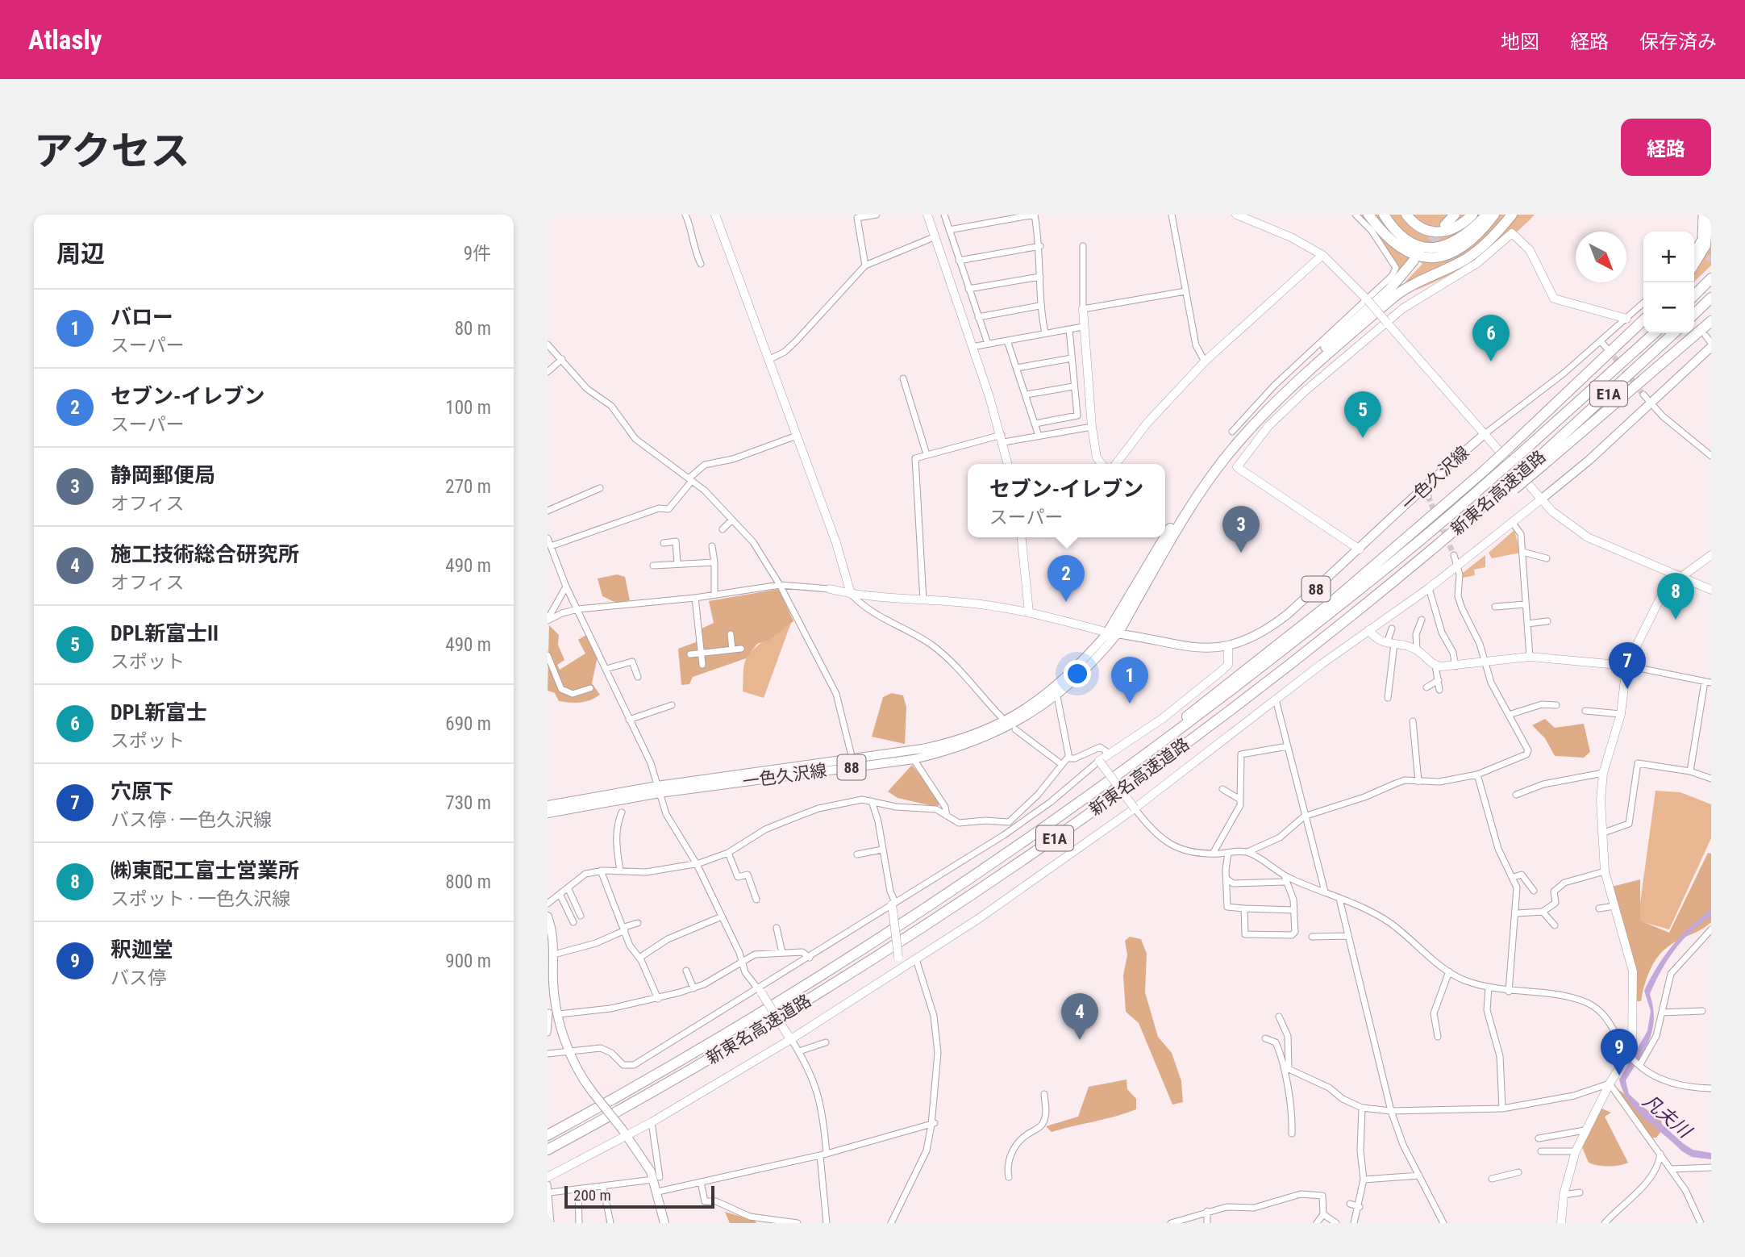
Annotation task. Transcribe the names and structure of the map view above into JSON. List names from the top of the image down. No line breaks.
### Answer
{"streets":{"highway":["E1A","新東名高速道路"],"main road":["一色久沢線","88"]},"water":["凡夫川"],"scale_bar":"200 m","north":"bottom right","page":{"header":"Atlasly","nav":["地図","経路","保存済み"],"title":"アクセス","buttons":"経路","heading":["周辺","9件"],"map_buttons":["+","−"],"list":[{"mark":"1","name":"バロー","note":"スーパー","value":"80 m"},{"mark":"2","name":"セブン-イレブン","note":"スーパー","value":"100 m"},{"mark":"3","name":"静岡郵便局","note":"オフィス","value":"270 m"},{"mark":"4","name":"施工技術総合研究所","note":"オフィス","value":"490 m"},{"mark":"5","name":"DPL新富士II","note":"スポット","value":"490 m"},{"mark":"6","name":"DPL新富士","note":"スポット","value":"690 m"},{"mark":"7","name":"穴原下","note":"バス停 · 一色久沢線","value":"730 m"},{"mark":"8","name":"㈱東配工富士営業所","note":"スポット · 一色久沢線","value":"800 m"},{"mark":"9","name":"釈迦堂","note":"バス停","value":"900 m"}],"pins":["6","5","3","2","8","7","1","4","9"],"popup":["セブン-イレブン","スーパー"],"scale":"200 m"}}
